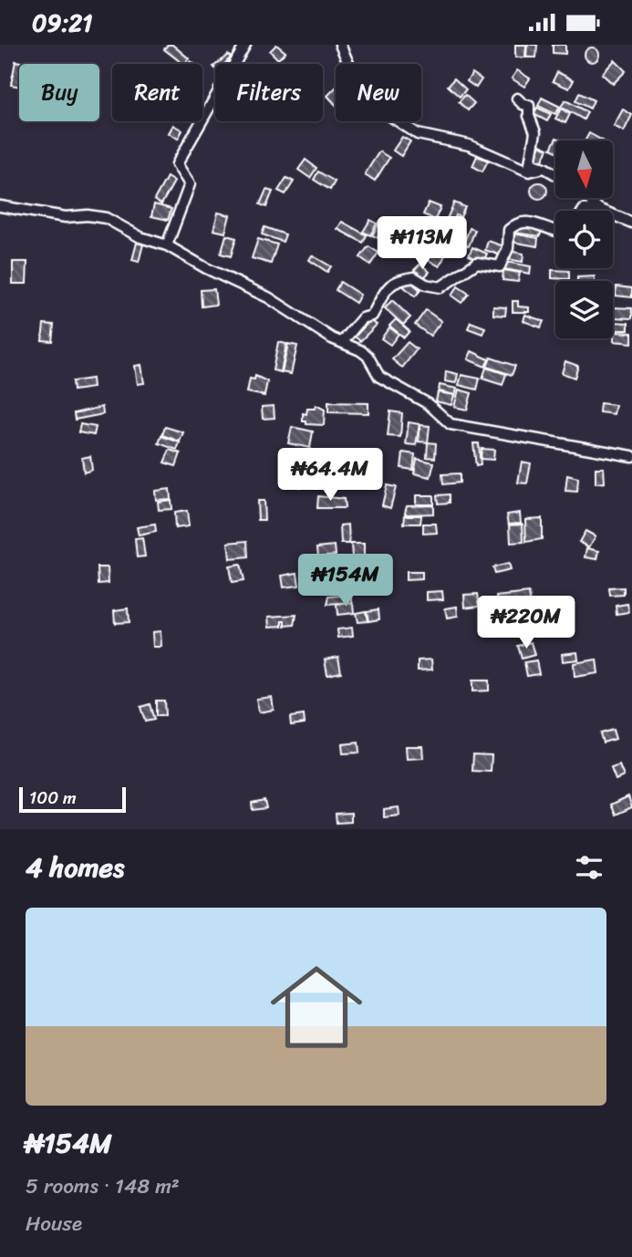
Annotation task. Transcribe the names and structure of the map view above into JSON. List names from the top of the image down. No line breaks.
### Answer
{"scale_bar":"100 m","north":"bottom","page":{"status":"09:21","chip":["Buy","Rent","Filters","New"],"price":["₦113M","₦64.4M","₦154M","₦220M"],"scale":"100 m","heading":"4 homes","list":[{"name":"₦154M","note":"5 rooms · 148 m² · House"}]}}
